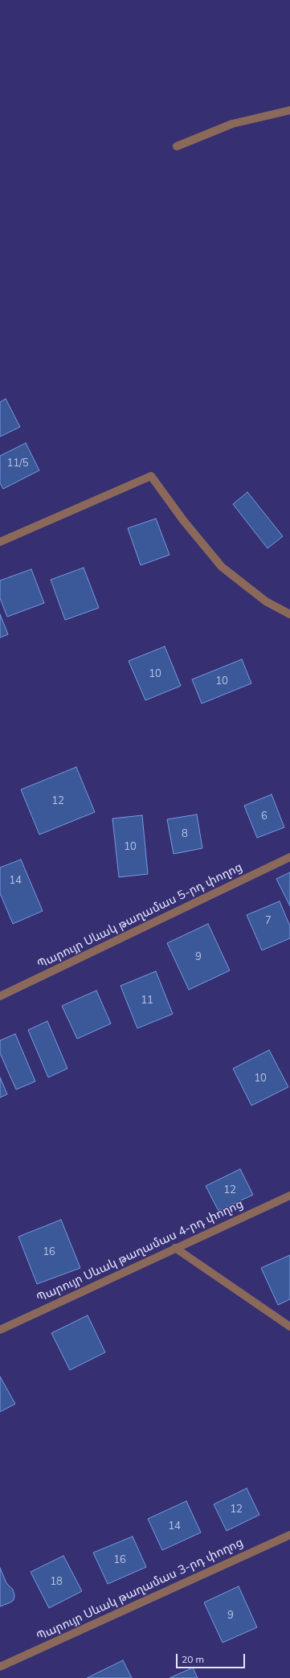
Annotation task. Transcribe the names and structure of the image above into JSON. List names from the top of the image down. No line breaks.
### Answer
{"streets":{"street":["Պարույր Սևակ թաղամաս 5-րդ փողոց","Պարույր Սևակ թաղամաս 4-րդ փողոց","Պարույր Սևակ թաղամաս 3-րդ փողոց"]},"house_numbers":["11/5","10","10","12","6","8","10","14","7","9","11","10","12","16","12","14","16","18","9"],"scale_bar":"20 m"}
